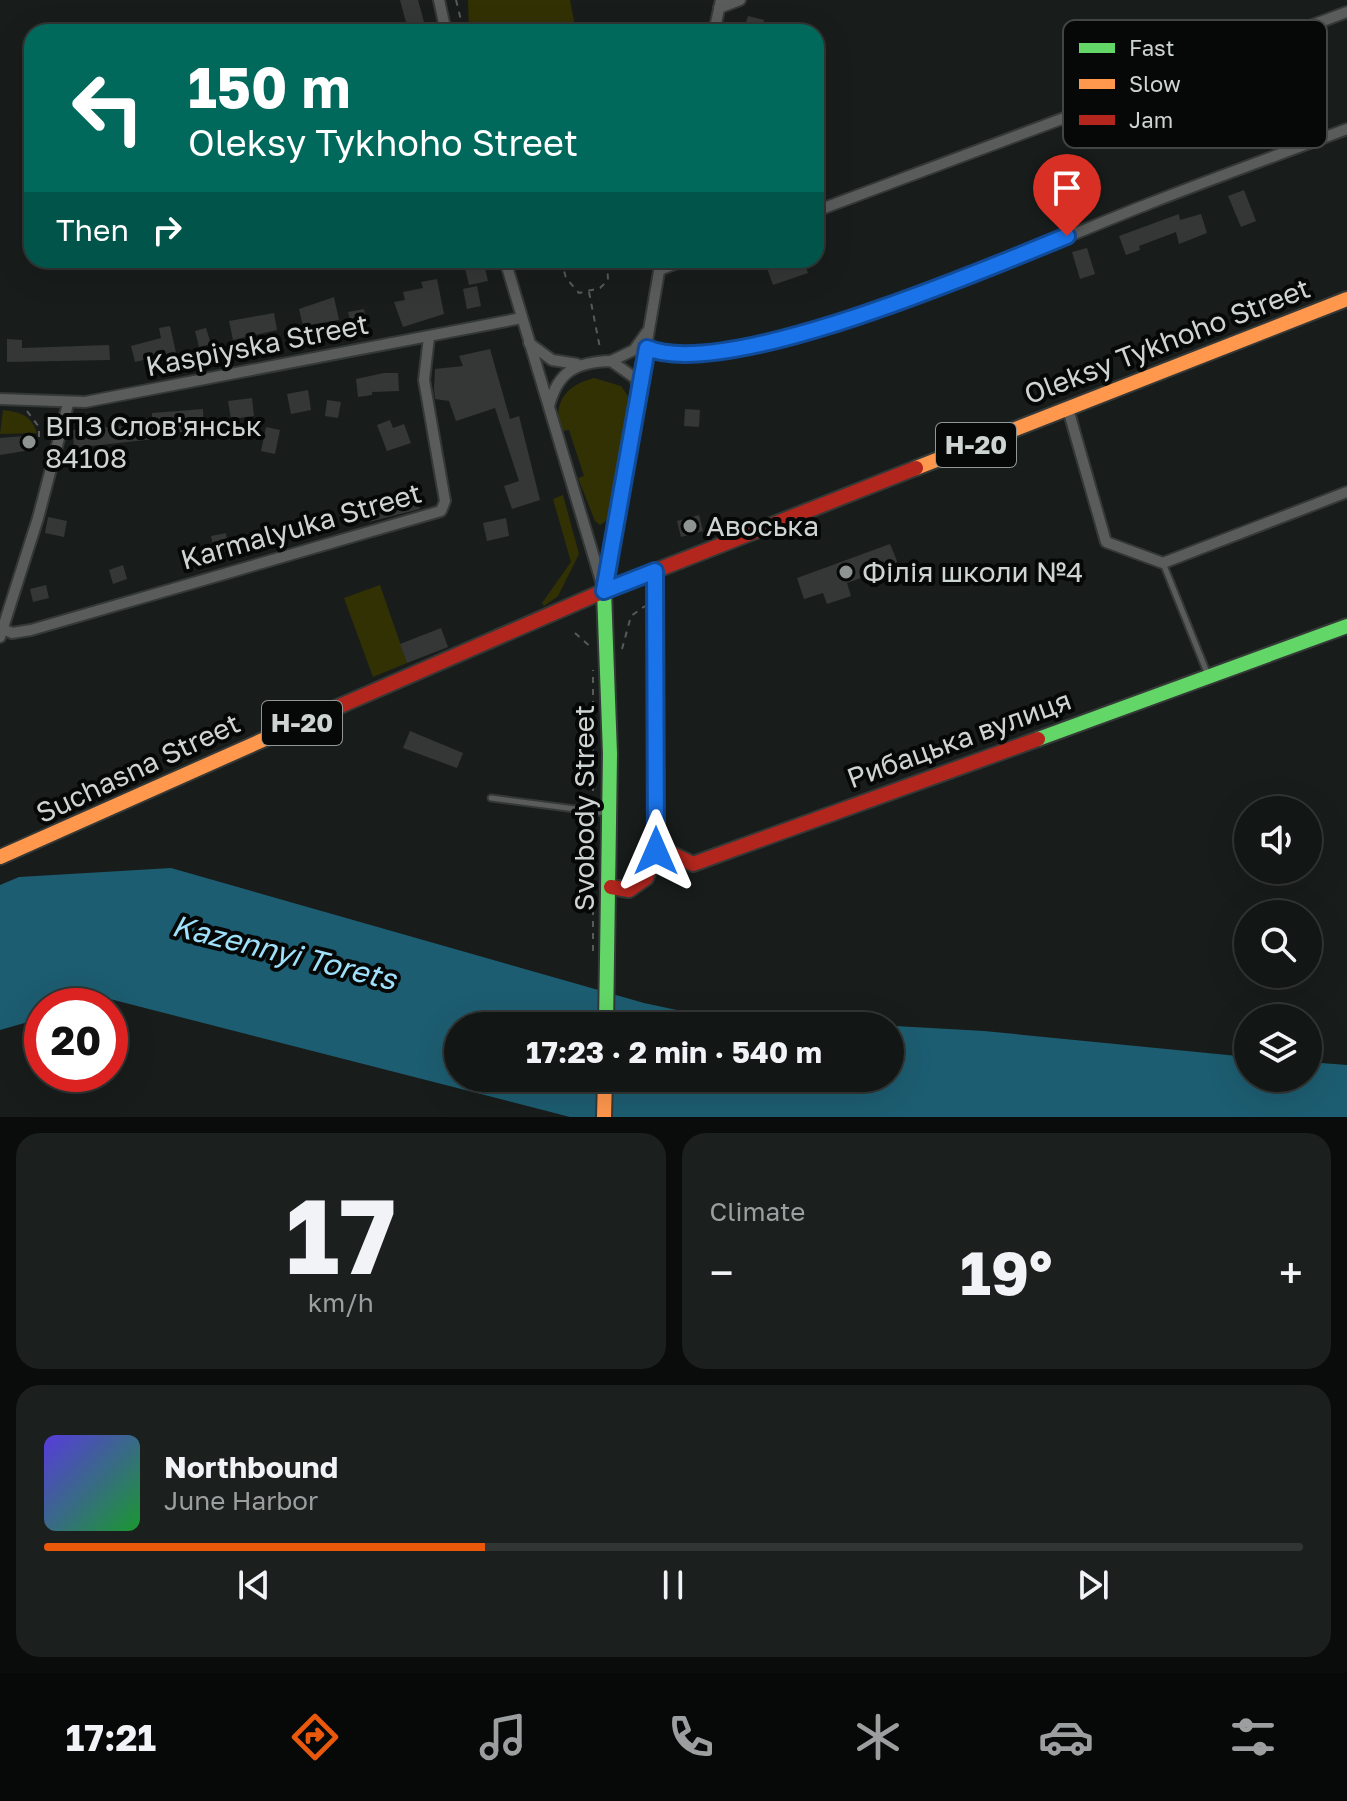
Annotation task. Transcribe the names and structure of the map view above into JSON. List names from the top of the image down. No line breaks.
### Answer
{"streets":{"main road":["Oleksy Tykhoho Street","Н-20","Рибацька вулиця","Suchasna Street","Svobody Street"],"street":["Kaspiyska Street","Karmalyuka Street"]},"crossings":[["Oleksy Tykhoho Street","Suchasna Street"],["Oleksy Tykhoho Street","Svobody Street"],["Kaspiyska Street","Karmalyuka Street"],["Suchasna Street","Svobody Street"]],"water":["Kazennyi Torets"],"places":["ВПЗ Слов'янськ 84108","Авоська","Філія школи №4"],"legend":["Fast","Slow","Jam"],"page":{"turn":["150 m","Oleksy Tykhoho Street"],"then":"Then","limit":"20","trip":"17:23 · 2 min · 540 m","tile":[["17","km/h"],"Climate"],"heat":["−","19°","+"],"song":["Northbound","June Harbor"],"tabs":"17:21"}}
